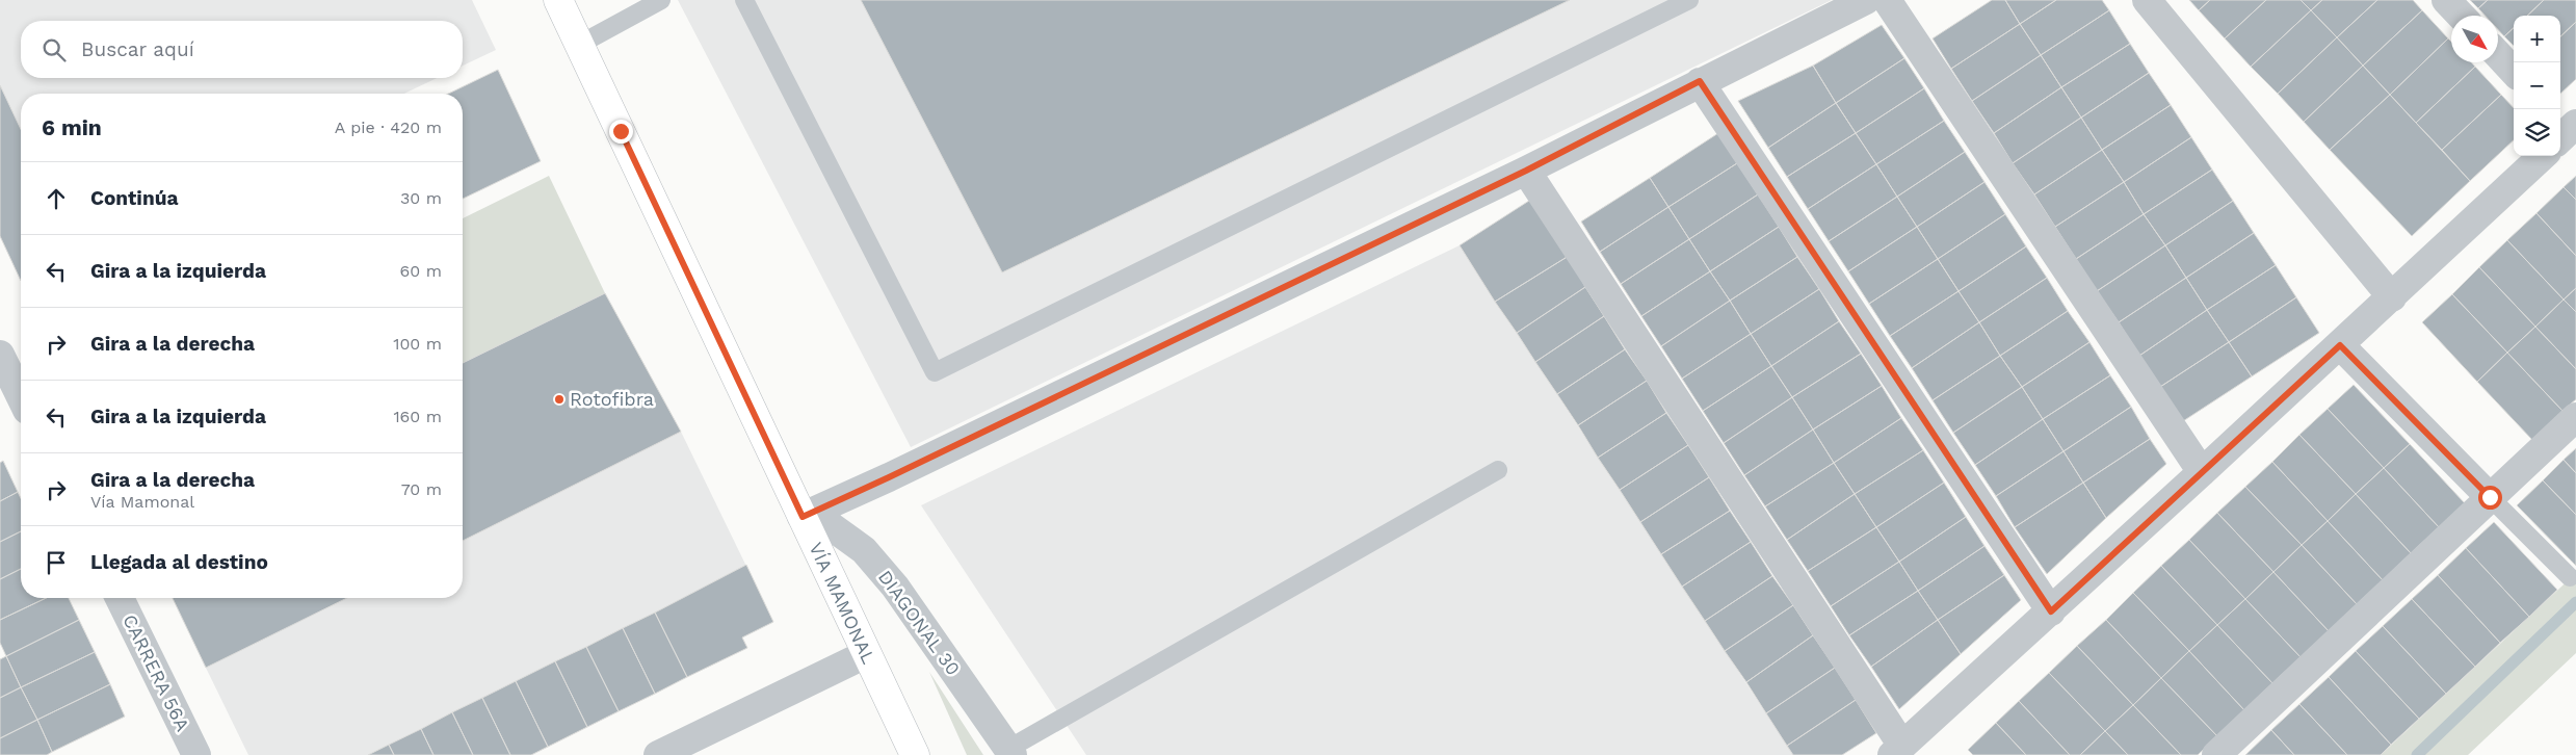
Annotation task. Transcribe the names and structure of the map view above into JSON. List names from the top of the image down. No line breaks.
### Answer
{"streets":{"main road":["VÍA MAMONAL"],"street":["DIAGONAL 30","CARRERA 56A"]},"crossings":[["VÍA MAMONAL","DIAGONAL 30"]],"places":["Rotofibra"],"north":"bottom right","page":{"map_buttons":["+","−"],"search":"Buscar aquí","heading":["6 min","A pie · 420 m"],"list":[["Continúa","30 m"],["Gira a la izquierda","60 m"],["Gira a la derecha","100 m"],["Gira a la izquierda","160 m"],["Gira a la derecha","Vía Mamonal","70 m"],"Llegada al destino"]}}
